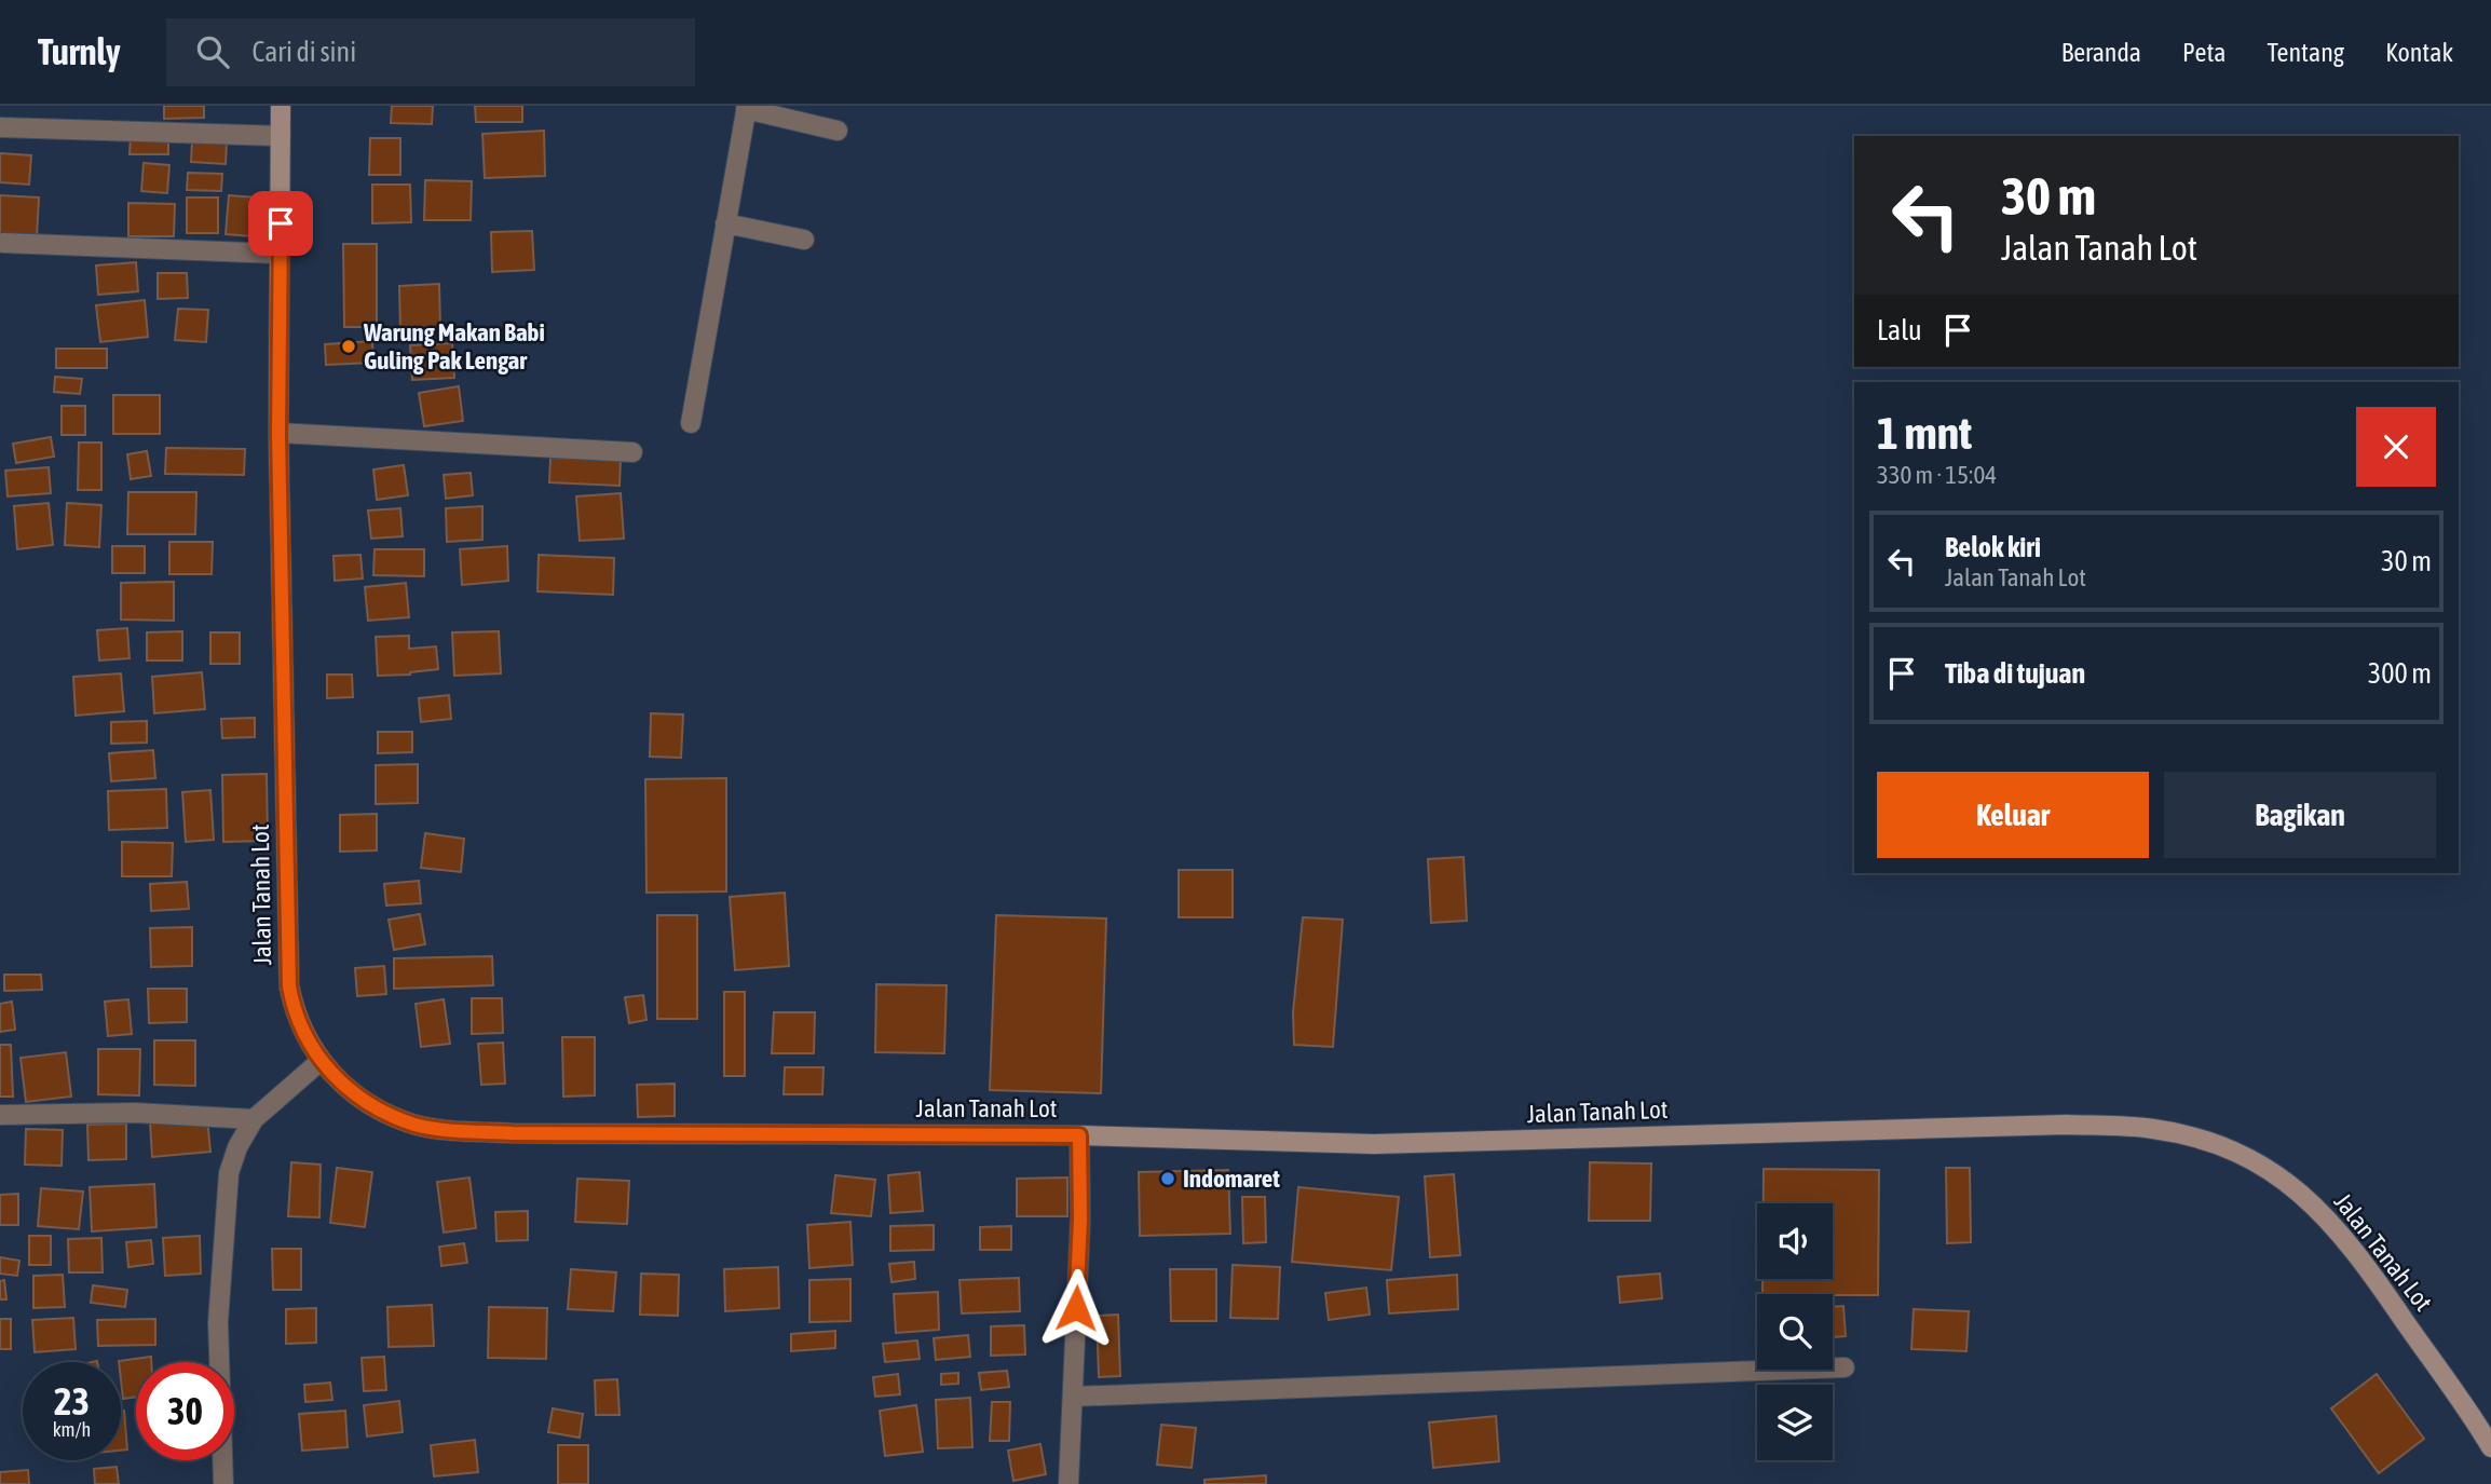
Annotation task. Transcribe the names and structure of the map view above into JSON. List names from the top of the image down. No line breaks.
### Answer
{"streets":{"main road":["Jalan Tanah Lot"]},"places":["Warung Makan Babi Guling Pak Lengar","Indomaret"],"page":{"header":"Turnly","search":"Cari di sini","nav":["Beranda","Peta","Tentang","Kontak"],"turn":["30 m","Jalan Tanah Lot"],"then":"Lalu","heading":["1 mnt","330 m · 15:04"],"list":[{"name":"Belok kiri","note":"Jalan Tanah Lot","value":"30 m"},{"name":"Tiba di tujuan","value":"300 m"}],"buttons":["Keluar","Bagikan"],"speed":"23 km/h","limit":"30"}}
